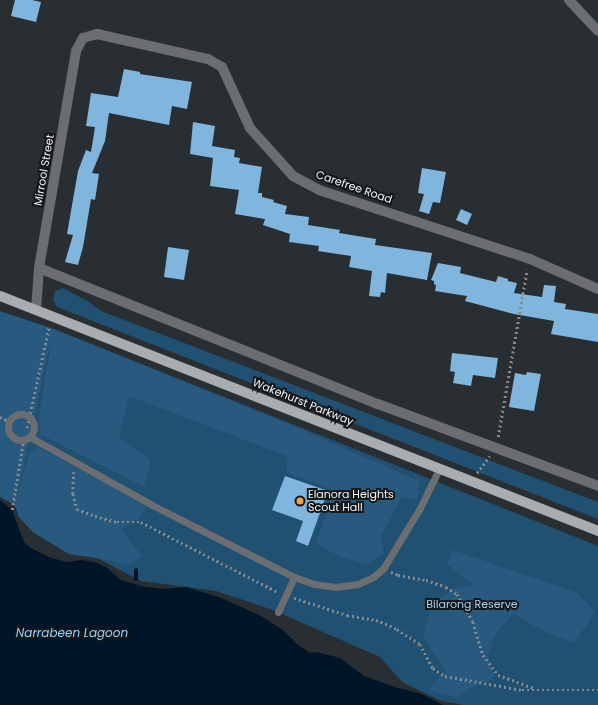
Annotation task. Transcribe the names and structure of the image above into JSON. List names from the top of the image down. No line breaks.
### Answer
{"streets":{"main road":["Wakehurst Parkway"],"street":["Mirrool Street","Carefree Road"]},"crossings":[["Mirrool Street","Carefree Road"],["Mirrool Street","Wakehurst Parkway"]],"water":["Narrabeen Lagoon"],"parks":["Bilarong Reserve"],"places":["Elanora Heights Scout Hall"]}
